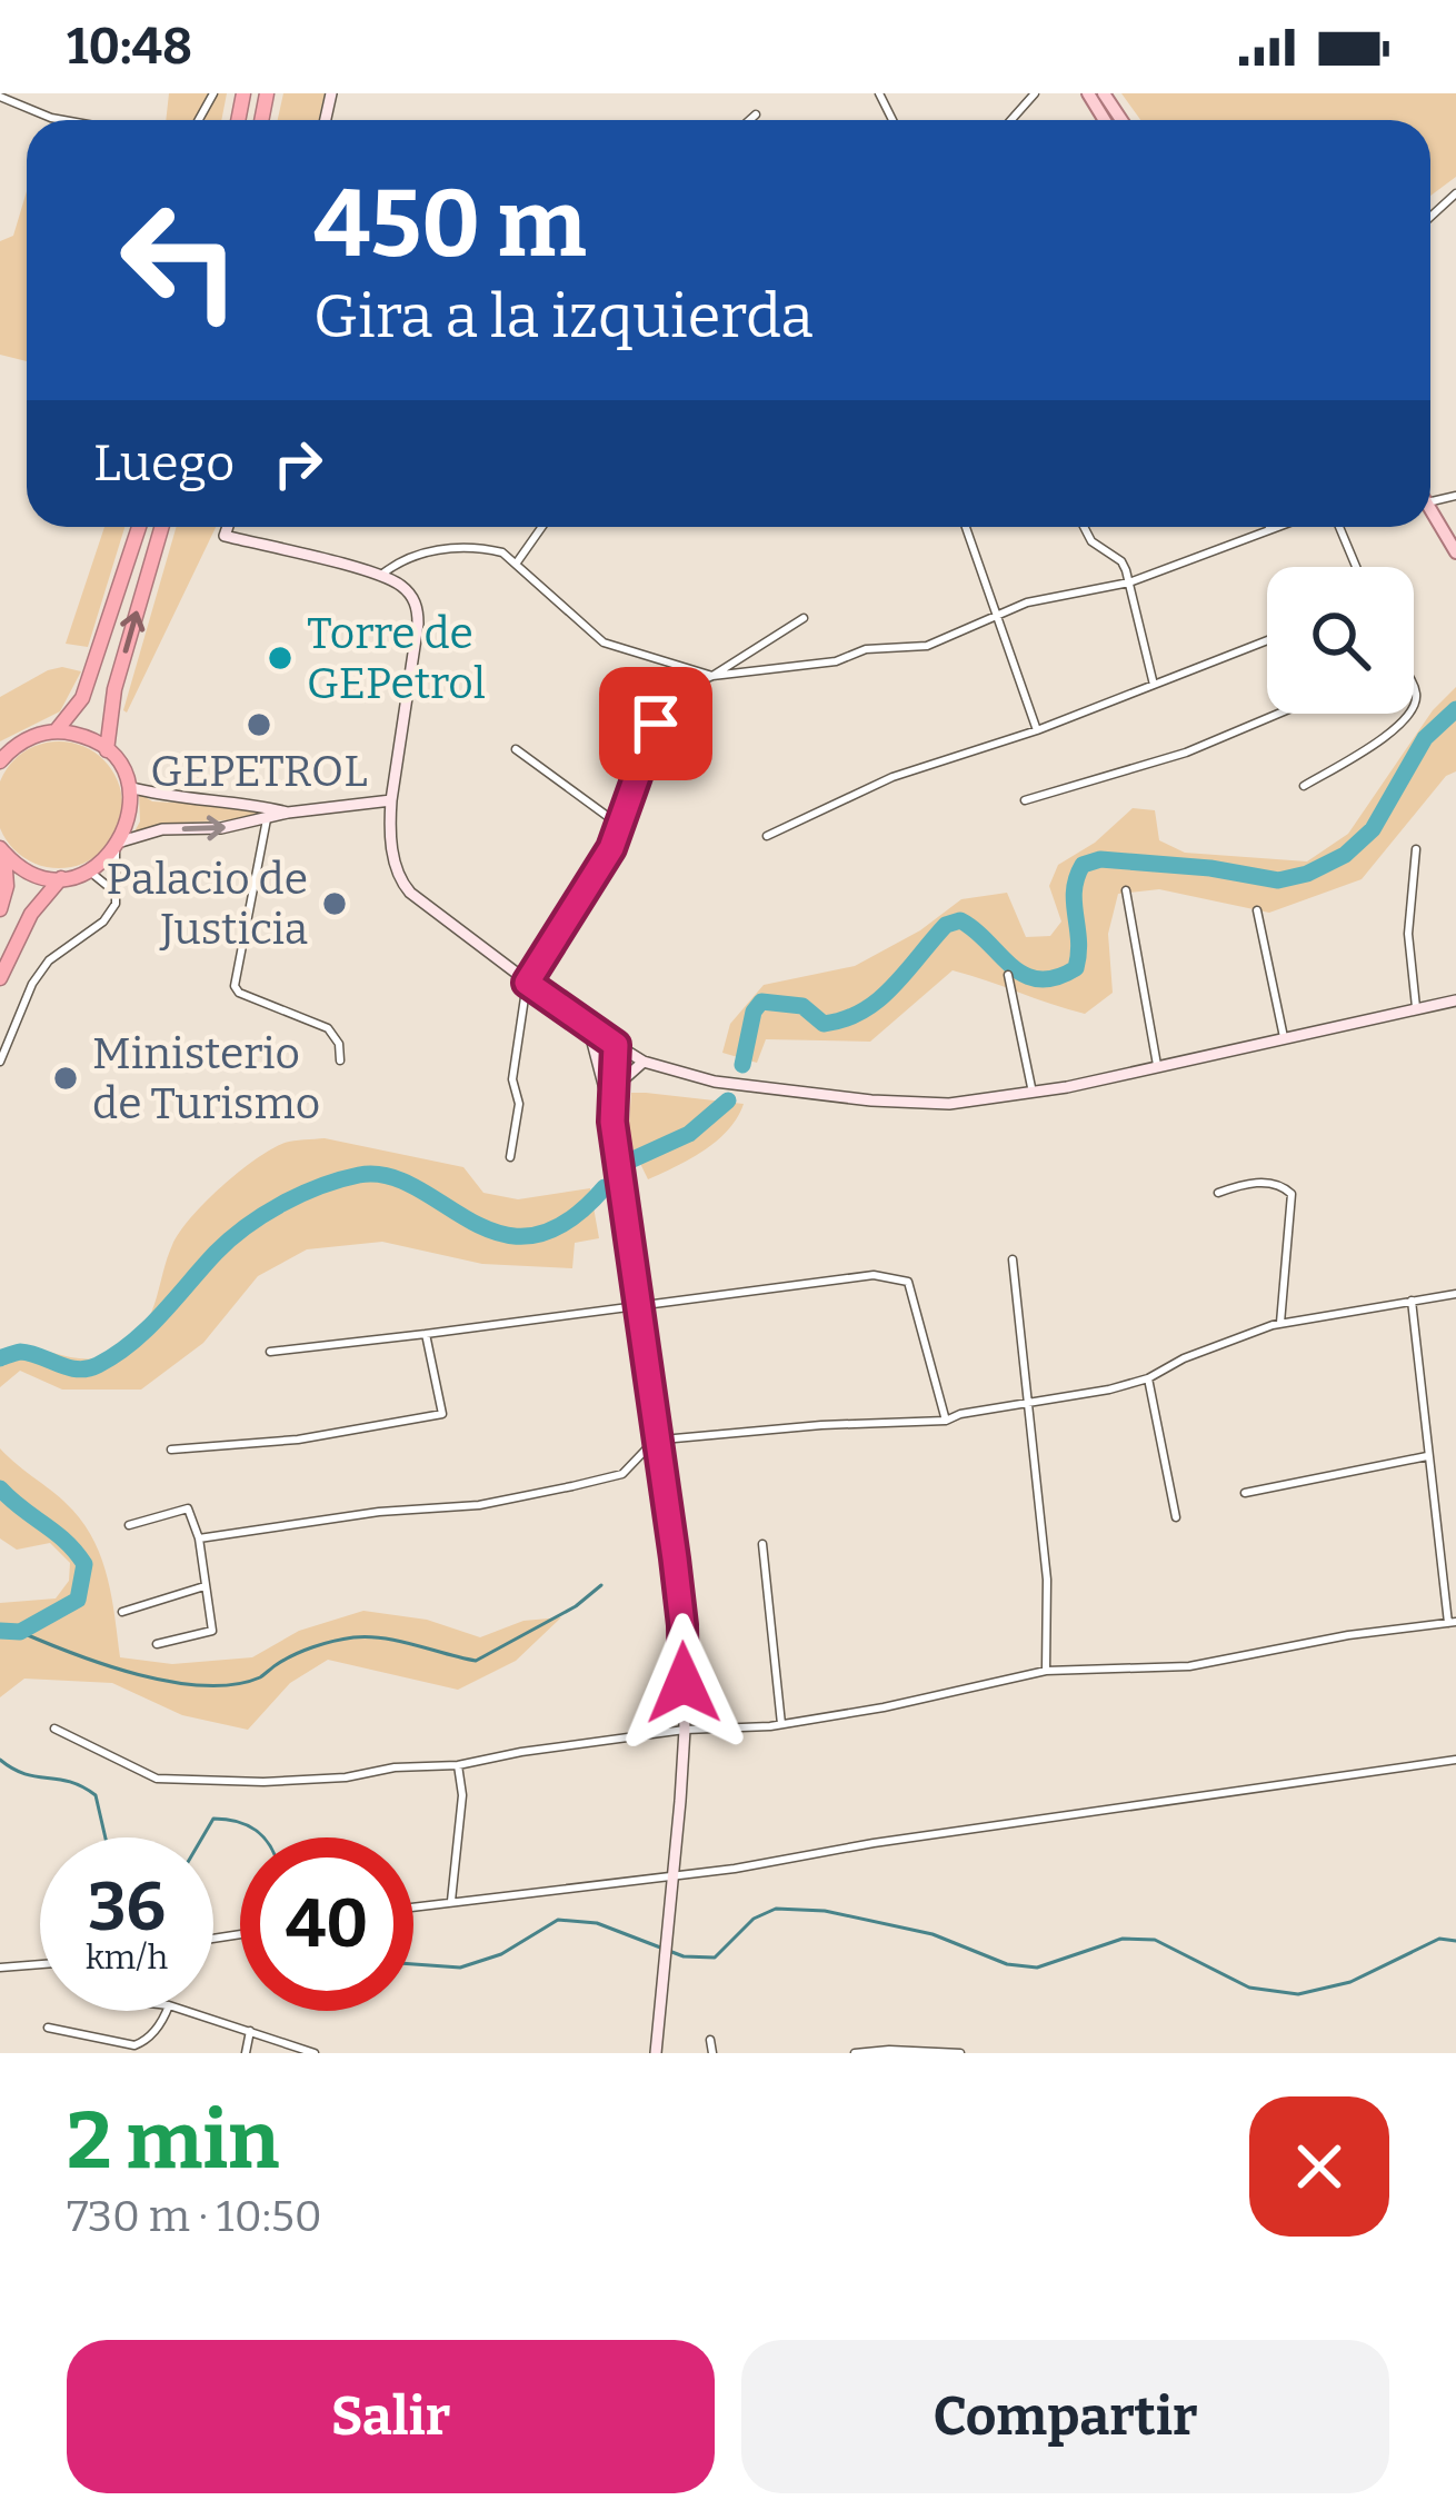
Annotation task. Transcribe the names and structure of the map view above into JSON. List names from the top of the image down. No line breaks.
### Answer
{"places":["Torre de GEPetrol","GEPETROL","Palacio de Justicia","Ministerio de Turismo"],"page":{"status":"10:48","turn":["450 m","Gira a la izquierda"],"then":"Luego","speed":"36 km/h","limit":"40","heading":["2 min","730 m · 10:50"],"buttons":["Salir","Compartir"]}}
